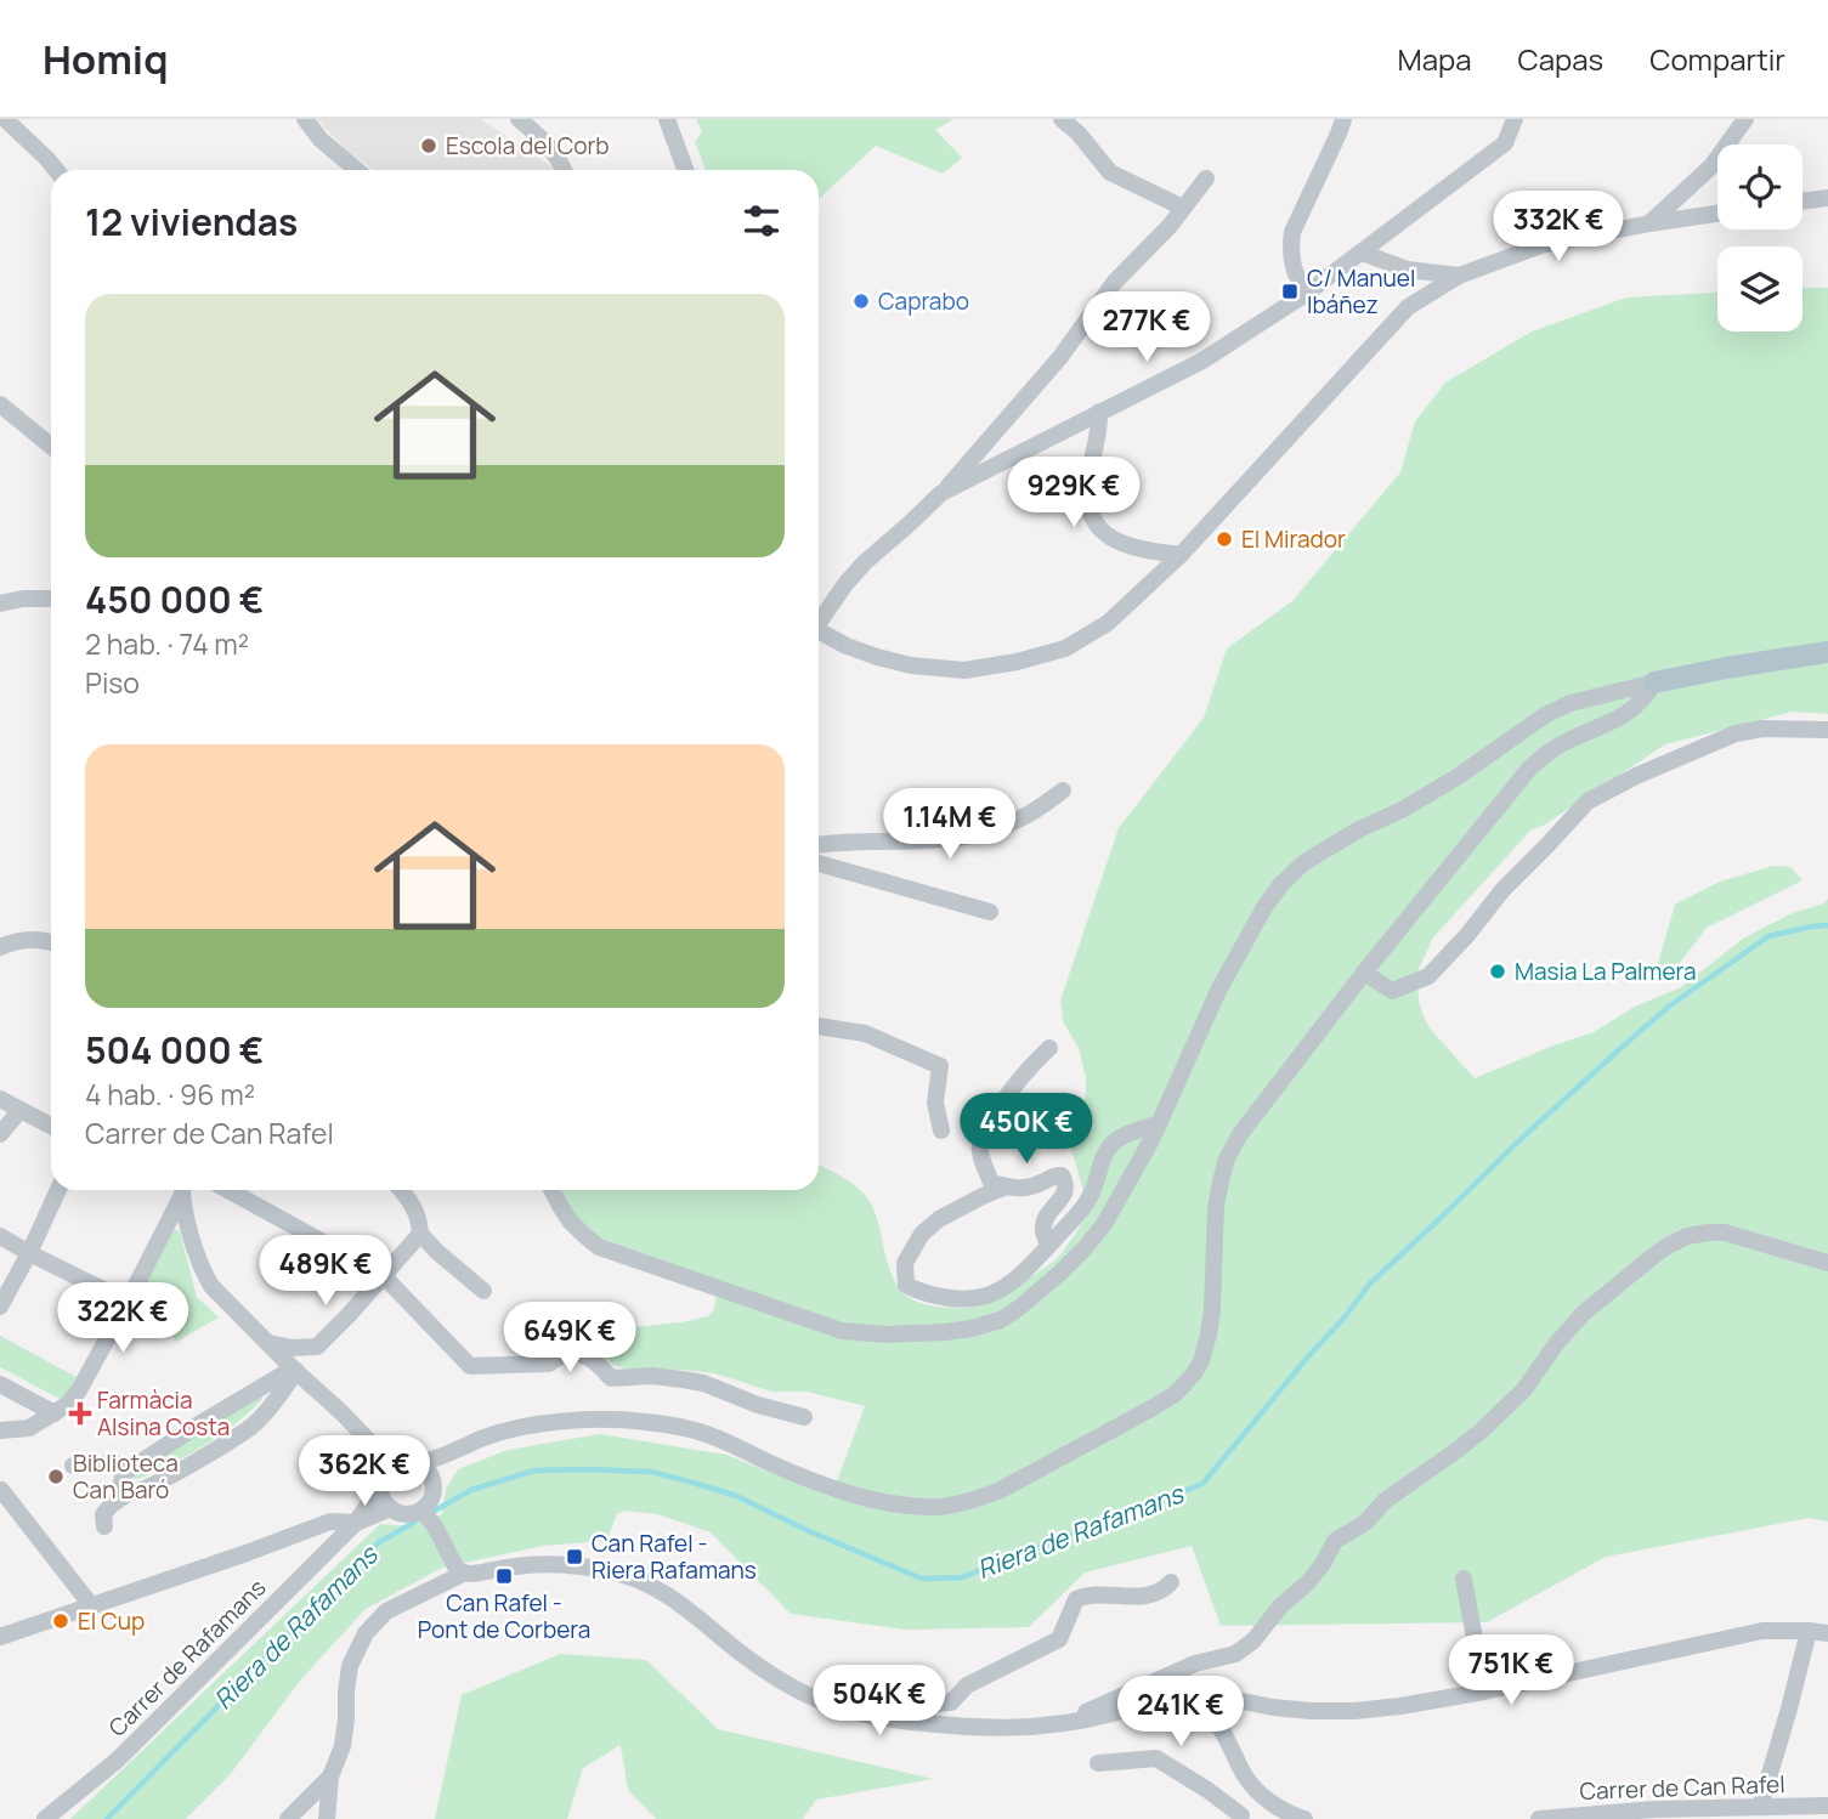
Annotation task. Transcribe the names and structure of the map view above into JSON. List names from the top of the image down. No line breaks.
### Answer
{"streets":{"street":["Carrer de Rafamans","Carrer de Can Rafel"]},"water":["Riera de Rafamans"],"places":{"other":["Escola del Corb","Caprabo","El Mirador","Masia La Palmera","Biblioteca Can Baró","El Cup"],"transit":["C/ Manuel Ibáñez","Can Rafel - Riera Rafamans","Can Rafel - Pont de Corbera"],"health":["Farmàcia Alsina Costa"]},"page":{"header":"Homiq","nav":["Mapa","Capas","Compartir"],"heading":"12 viviendas","price":["332K €","277K €","929K €","1.14M €","450K €","489K €","322K €","649K €","362K €","751K €","504K €","241K €"],"list":[{"name":"450 000 €","note":"2 hab. · 74 m² · Piso"},{"name":"504 000 €","note":"4 hab. · 96 m² · Carrer de Can Rafel"}]}}
